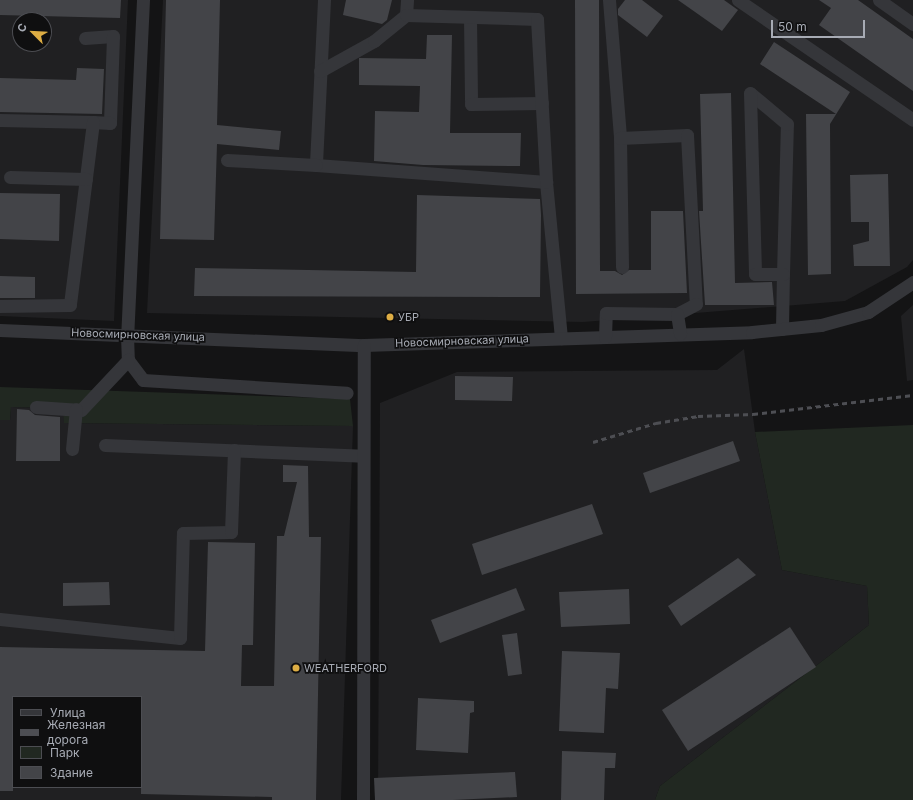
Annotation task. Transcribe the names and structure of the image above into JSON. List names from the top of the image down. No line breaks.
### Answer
{"streets":{"street":["Новосмирновская улица"]},"places":["УБР","WEATHERFORD"],"legend":["Улица","Железная дорога","Парк","Здание"],"scale_bar":"50 m","north":"top left"}
